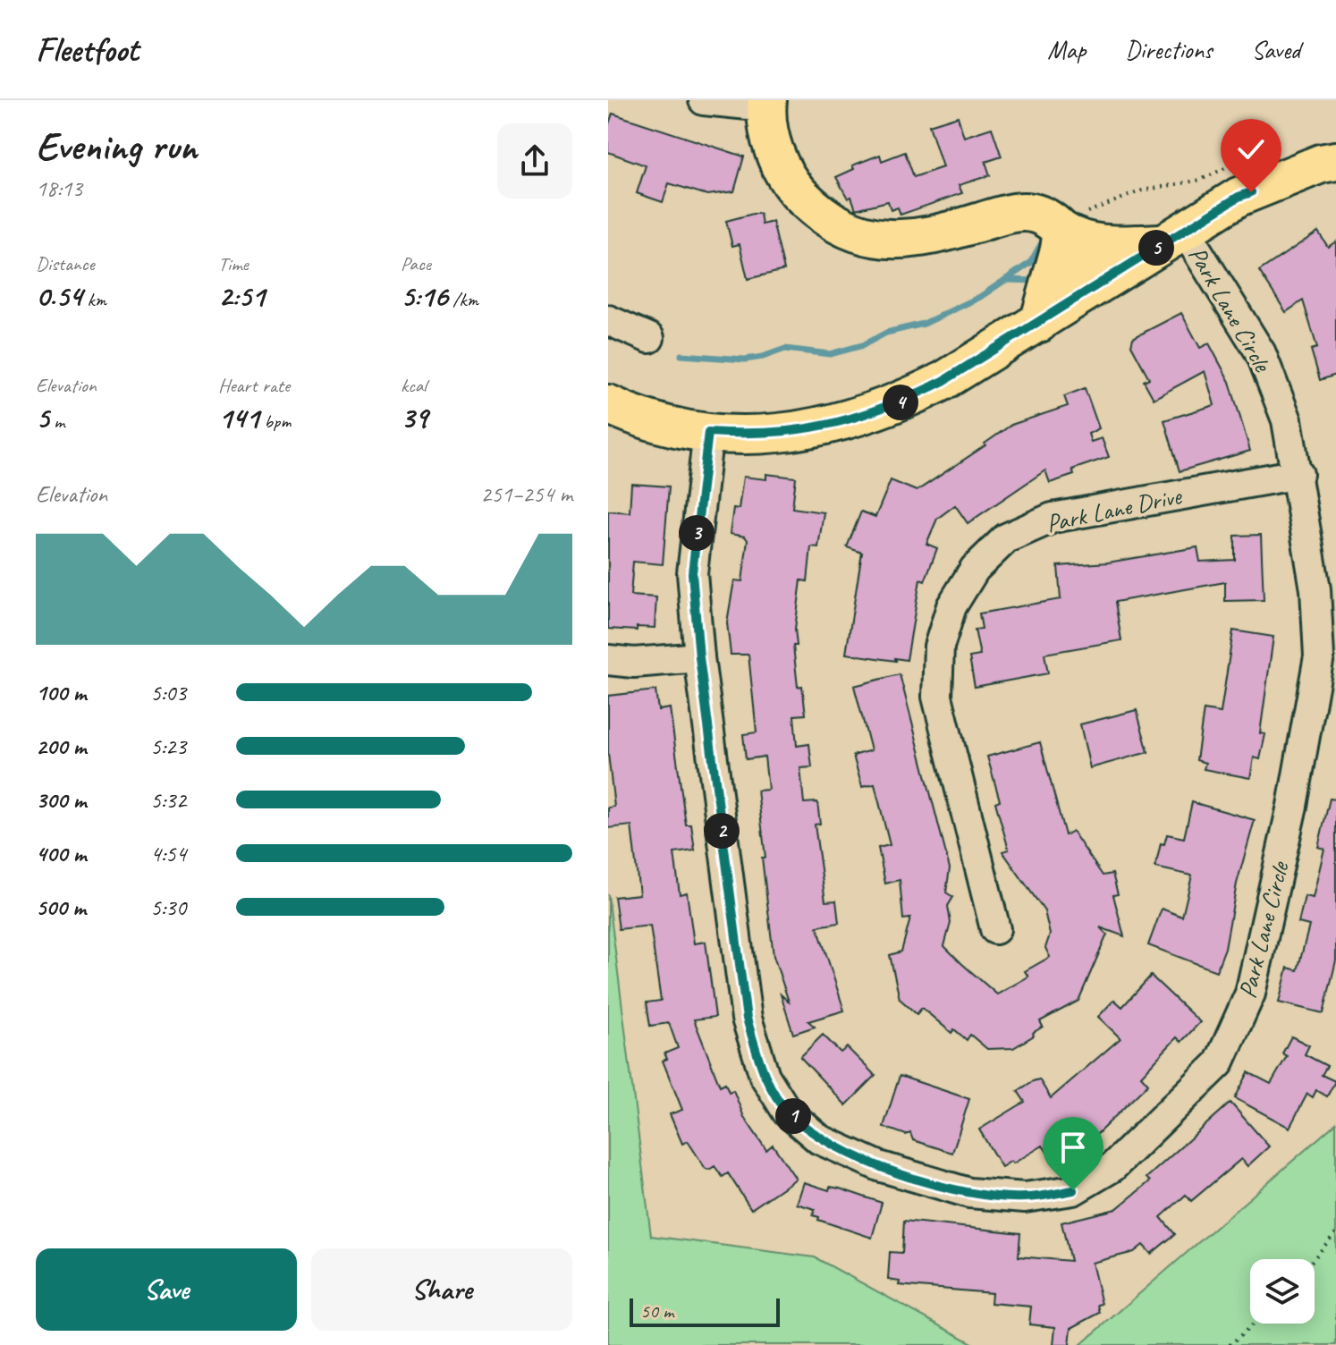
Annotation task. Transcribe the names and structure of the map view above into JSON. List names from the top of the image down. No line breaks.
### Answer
{"streets":{"street":["Park Lane Circle","Park Lane Drive"]},"crossings":[["Park Lane Circle","Park Lane Drive"]],"scale_bar":"50 m","page":{"header":"Fleetfoot","nav":["Map","Directions","Saved"],"heading":["Evening run","18:13"],"stats":[["Distance","0.54 km"],["Time","2:51"],["Pace","5:16 /km"],["Elevation","5 m"],["Heart rate","141 bpm"],["kcal","39"]],"pins":["5","4","3","2","1"],"chart":["Elevation","251–254 m"],"list":[{"name":"100 m","note":"5:03"},{"name":"200 m","note":"5:23"},{"name":"300 m","note":"5:32"},{"name":"400 m","note":"4:54"},{"name":"500 m","note":"5:30"}],"buttons":["Save","Share"],"scale":"50 m"}}
